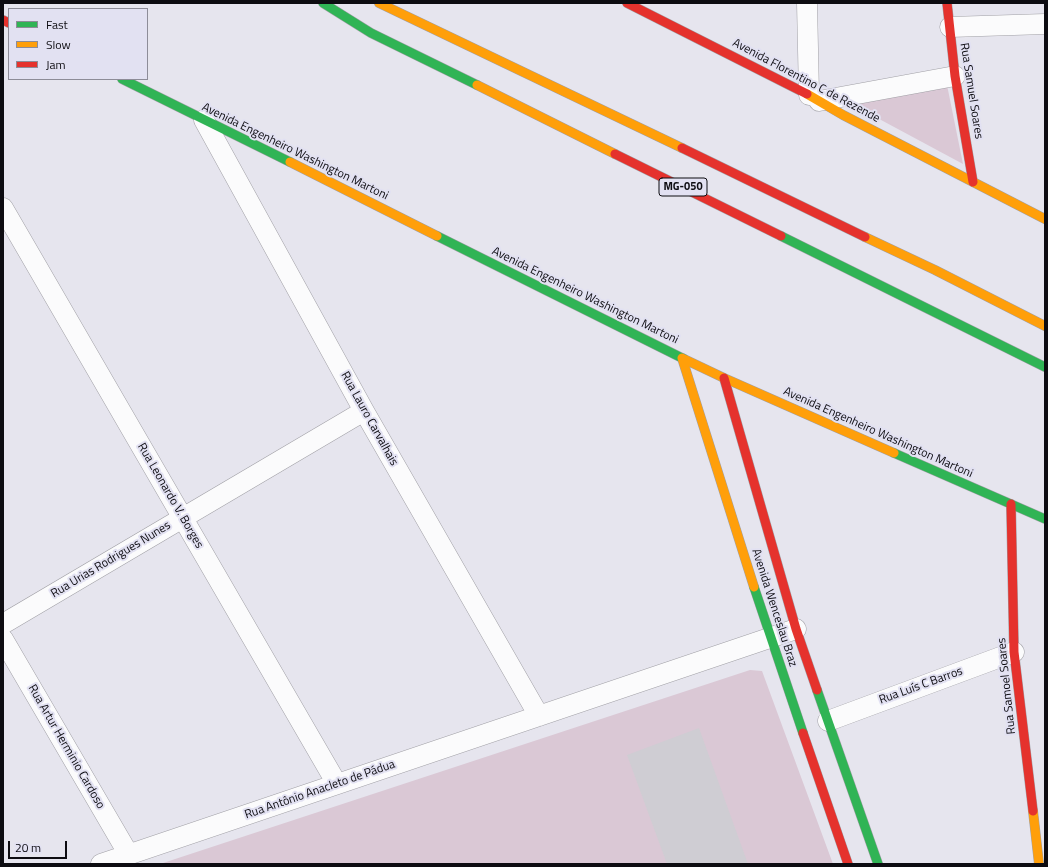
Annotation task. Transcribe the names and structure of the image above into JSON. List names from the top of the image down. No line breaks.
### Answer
{"streets":{"main road":["Avenida Florentino C de Rezende","Rua Samuel Soares","Avenida Engenheiro Washington Martoni","MG-050","Avenida Wenceslau Braz","Rua Samoel Soares"],"street":["Rua Lauro Carvalhais","Rua Leonardo V. Borges","Rua Urias Rodrigues Nunes","Rua Luís C Barros","Rua Artur Herminio Cardoso","Rua Antônio Anacleto de Pádua"]},"crossings":[["Avenida Florentino C de Rezende","Rua Samuel Soares"],["Avenida Engenheiro Washington Martoni","Rua Lauro Carvalhais"],["Avenida Engenheiro Washington Martoni","Avenida Wenceslau Braz"],["Avenida Engenheiro Washington Martoni","Rua Samoel Soares"],["Rua Lauro Carvalhais","Rua Urias Rodrigues Nunes"],["Rua Lauro Carvalhais","Rua Antônio Anacleto de Pádua"],["Rua Leonardo V. Borges","Rua Urias Rodrigues Nunes"],["Rua Leonardo V. Borges","Rua Antônio Anacleto de Pádua"],["Avenida Wenceslau Braz","Rua Luís C Barros"],["Avenida Wenceslau Braz","Rua Antônio Anacleto de Pádua"],["Rua Luís C Barros","Rua Samoel Soares"],["Rua Artur Herminio Cardoso","Rua Antônio Anacleto de Pádua"]],"legend":["Fast","Slow","Jam"],"scale_bar":"20 m"}
